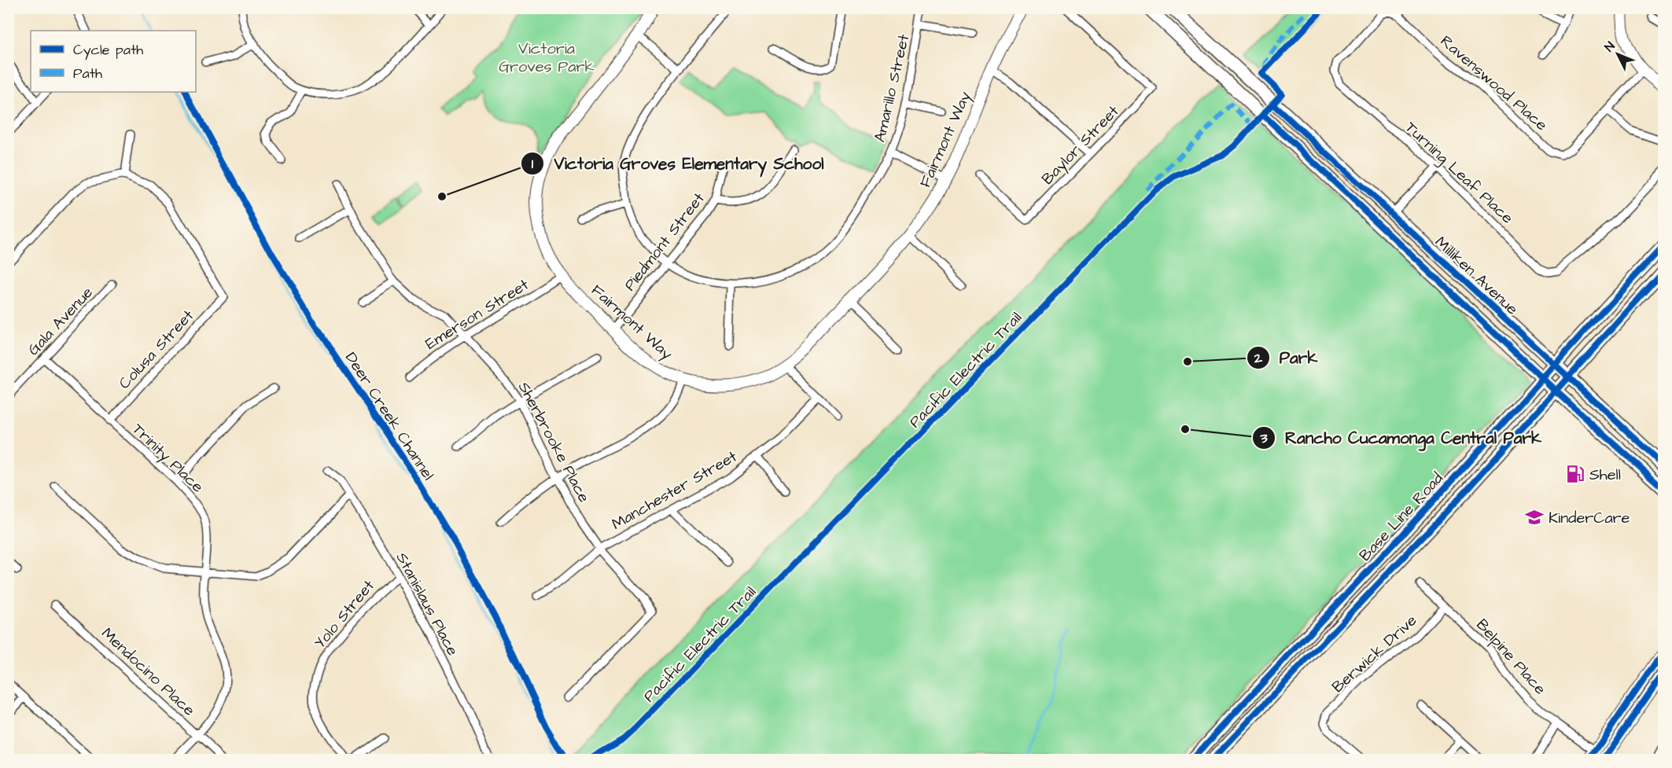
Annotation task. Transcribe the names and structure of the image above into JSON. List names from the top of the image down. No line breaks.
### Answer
{"streets":{"main road":["Milliken Avenue","Base Line Road"],"street":["Ravenswood Place","Amarillo Street","Fairmont Way","Baylor Street","Turning Leaf Place","Piedmont Street","Emerson Street","Gala Avenue","Colusa Street","Sherbrooke Place","Trinity Place","Manchester Street","Stanislaus Place","Yolo Street","Berwick Drive","Belpine Place","Mendocino Place"],"cycle path":["Pacific Electric Trail","Deer Creek Channel"]},"crossings":[["Ravenswood Place","Turning Leaf Place"],["Amarillo Street","Piedmont Street"],["Fairmont Way","Piedmont Street"],["Fairmont Way","Emerson Street"],["Milliken Avenue","Base Line Road"],["Emerson Street","Sherbrooke Place"],["Gala Avenue","Trinity Place"],["Colusa Street","Trinity Place"],["Sherbrooke Place","Manchester Street"],["Trinity Place","Mendocino Place"],["Stanislaus Place","Yolo Street"],["Berwick Drive","Belpine Place"]],"parks":["Victoria Groves Park"],"places":{"other":["Victoria Groves Elementary School","Park","Rancho Cucamonga Central Park"],"fuel station":["Shell"],"school or university":["KinderCare"]},"legend":["Cycle path","Path"],"north":"top left"}
